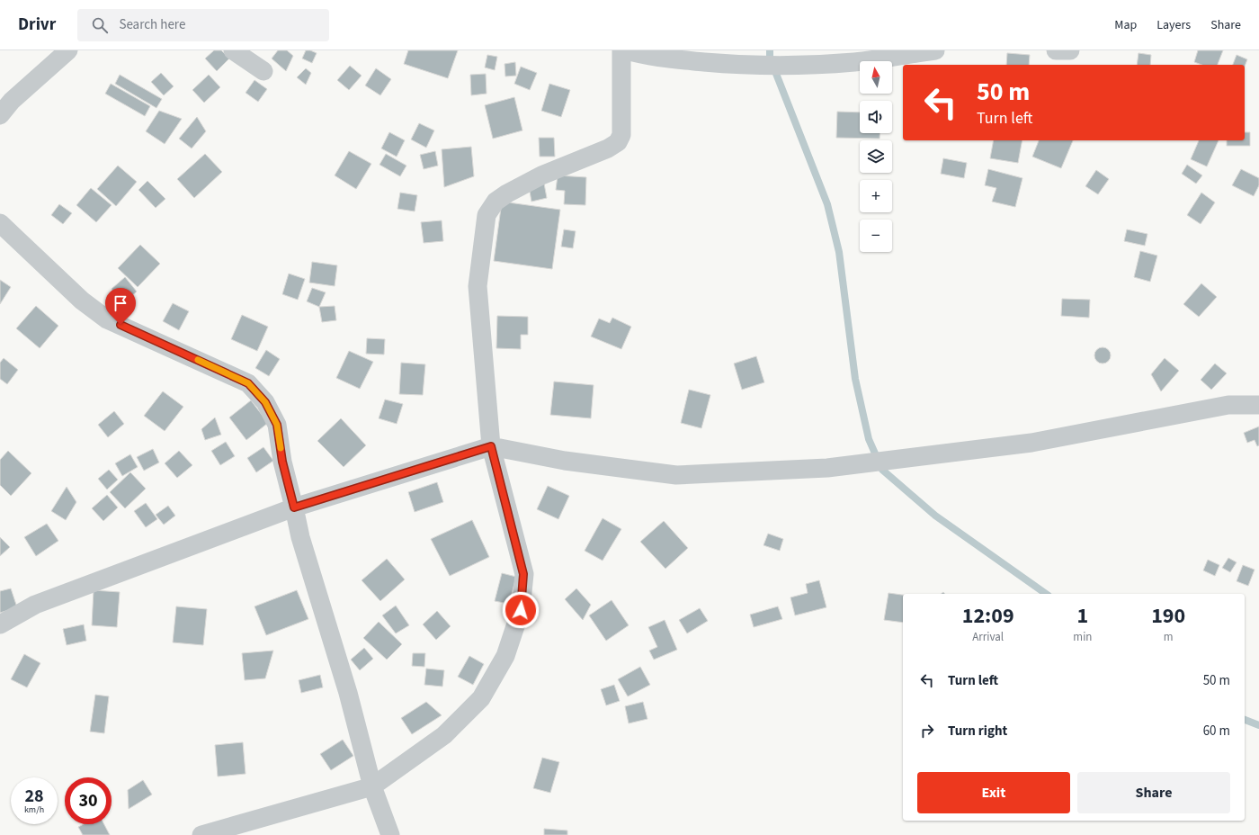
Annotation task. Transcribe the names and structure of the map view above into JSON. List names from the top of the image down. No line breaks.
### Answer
{"north":"top","page":{"header":"Drivr","search":"Search here","nav":["Map","Layers","Share"],"map_buttons":["+","−"],"turn":["50 m","Turn left"],"eta":["12:09","Arrival","1","min","190","m"],"list":[{"name":"Turn left","value":"50 m"},{"name":"Turn right","value":"60 m"}],"buttons":["Exit","Share"],"speed":"28 km/h","limit":"30"}}
